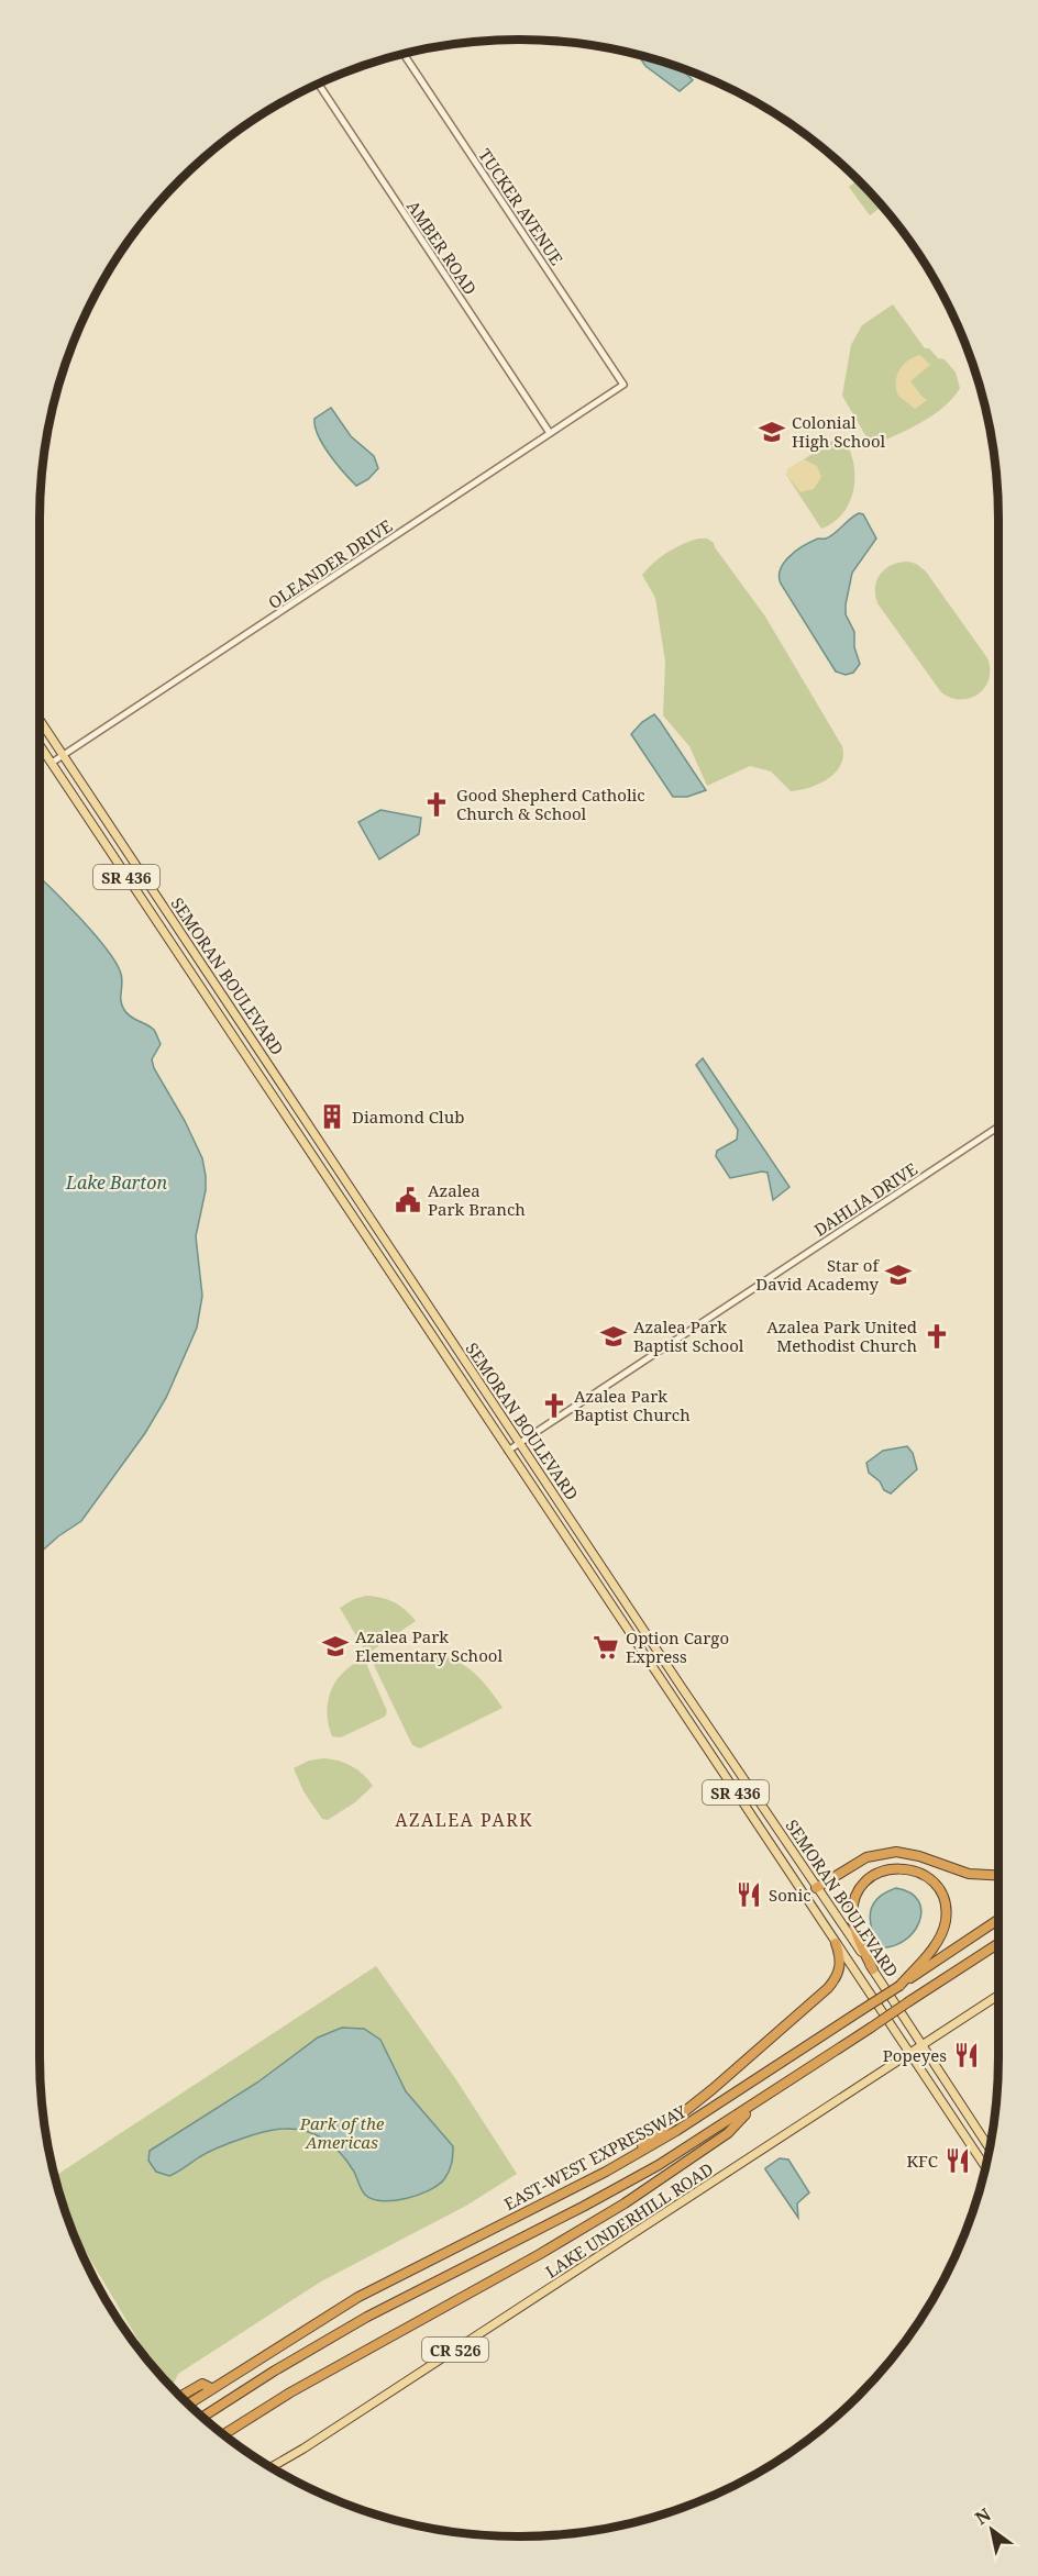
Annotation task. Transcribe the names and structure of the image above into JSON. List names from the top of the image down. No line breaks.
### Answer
{"streets":{"highway":["EAST-WEST EXPRESSWAY"],"main road":["SR 436","SEMORAN BOULEVARD","LAKE UNDERHILL ROAD","CR 526"],"street":["TUCKER AVENUE","AMBER ROAD","OLEANDER DRIVE","DAHLIA DRIVE"]},"crossings":[["TUCKER AVENUE","OLEANDER DRIVE"],["AMBER ROAD","OLEANDER DRIVE"],["OLEANDER DRIVE","SEMORAN BOULEVARD"],["SEMORAN BOULEVARD","DAHLIA DRIVE"],["SEMORAN BOULEVARD","LAKE UNDERHILL ROAD"]],"districts":["AZALEA PARK"],"water":["Lake Barton"],"parks":["Park of the Americas"],"places":{"school or university":["Colonial High School","Star of David Academy","Azalea Park Baptist School","Azalea Park Elementary School"],"church":["Good Shepherd Catholic Church & School","Azalea Park United Methodist Church","Azalea Park Baptist Church"],"building":["Diamond Club"],"public building":["Azalea Park Branch"],"supermarket":["Option Cargo Express"],"restaurant":["Sonic","Popeyes","KFC"]},"north":"top left"}
